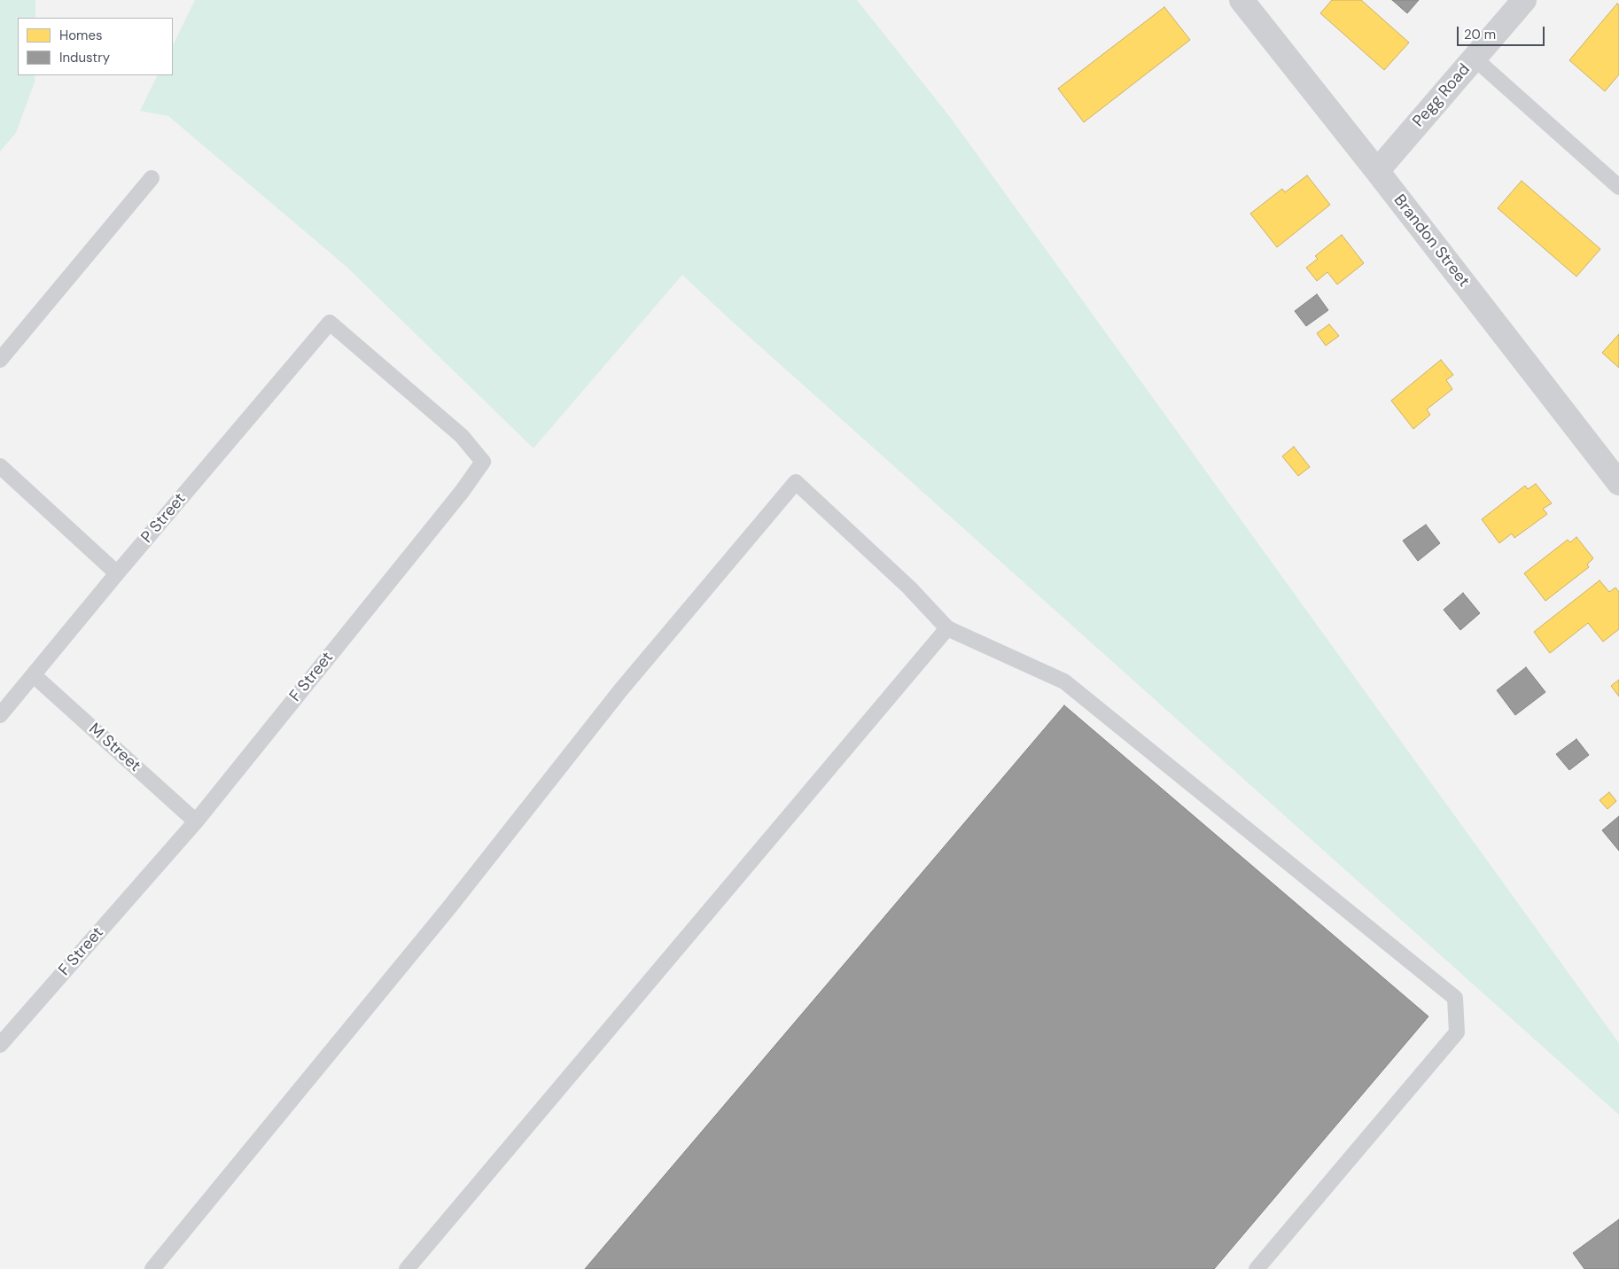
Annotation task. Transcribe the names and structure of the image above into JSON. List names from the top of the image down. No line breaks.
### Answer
{"streets":{"street":["Pegg Road","Brandon Street"],"lane":["P Street","F Street","M Street"]},"crossings":[["Pegg Road","Brandon Street"],["P Street","F Street"],["P Street","M Street"],["F Street","M Street"]],"legend":["Homes","Industry"],"scale_bar":"20 m"}
